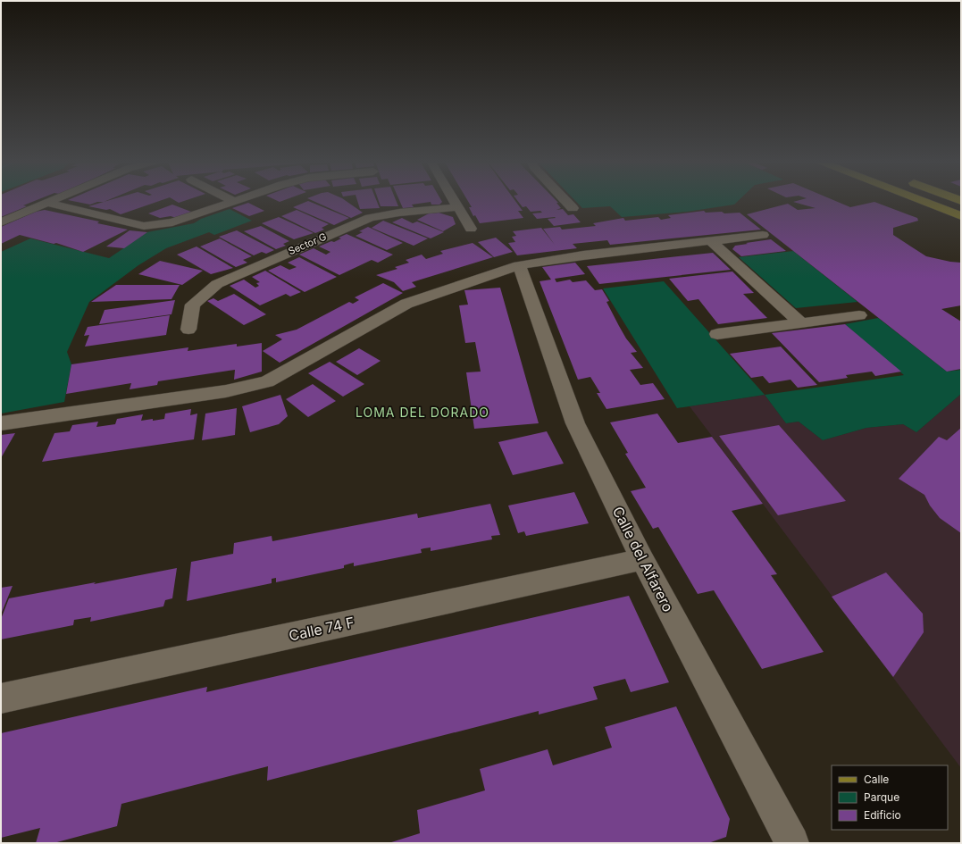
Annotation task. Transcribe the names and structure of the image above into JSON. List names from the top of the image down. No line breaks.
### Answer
{"streets":{"street":["Sector G","Calle del Alfarero","Calle 74 F"]},"crossings":[["Calle del Alfarero","Calle 74 F"]],"districts":["LOMA DEL DORADO"],"legend":["Calle","Parque","Edificio"]}
